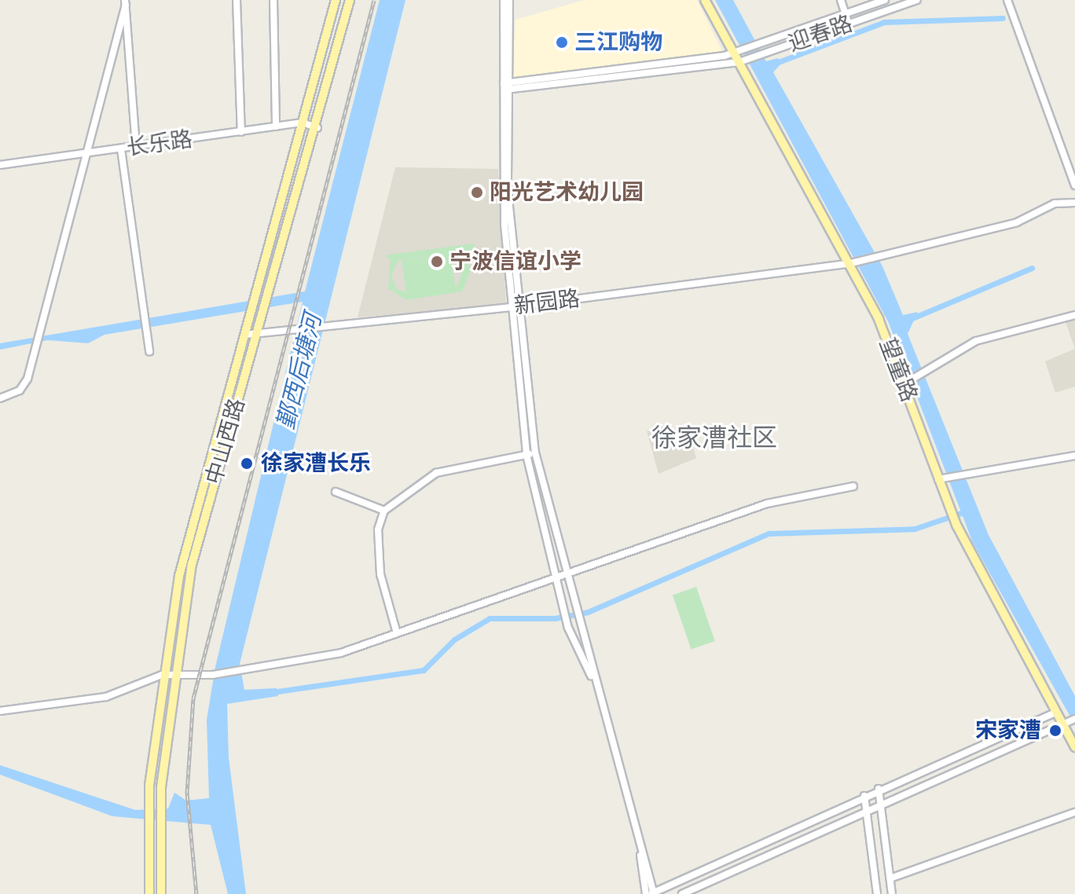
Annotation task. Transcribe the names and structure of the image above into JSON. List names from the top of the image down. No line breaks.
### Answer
{"streets":{"main road":["望童路","中山西路"],"street":["迎春路","长乐路","新园路"]},"crossings":[["迎春路","望童路"],["长乐路","中山西路"],["新园路","望童路"],["新园路","中山西路"]],"districts":["徐家漕社区"],"water":["鄞西后塘河"],"places":["三江购物","阳光艺术幼儿园","宁波信谊小学","徐家漕长乐","宋家漕"]}
